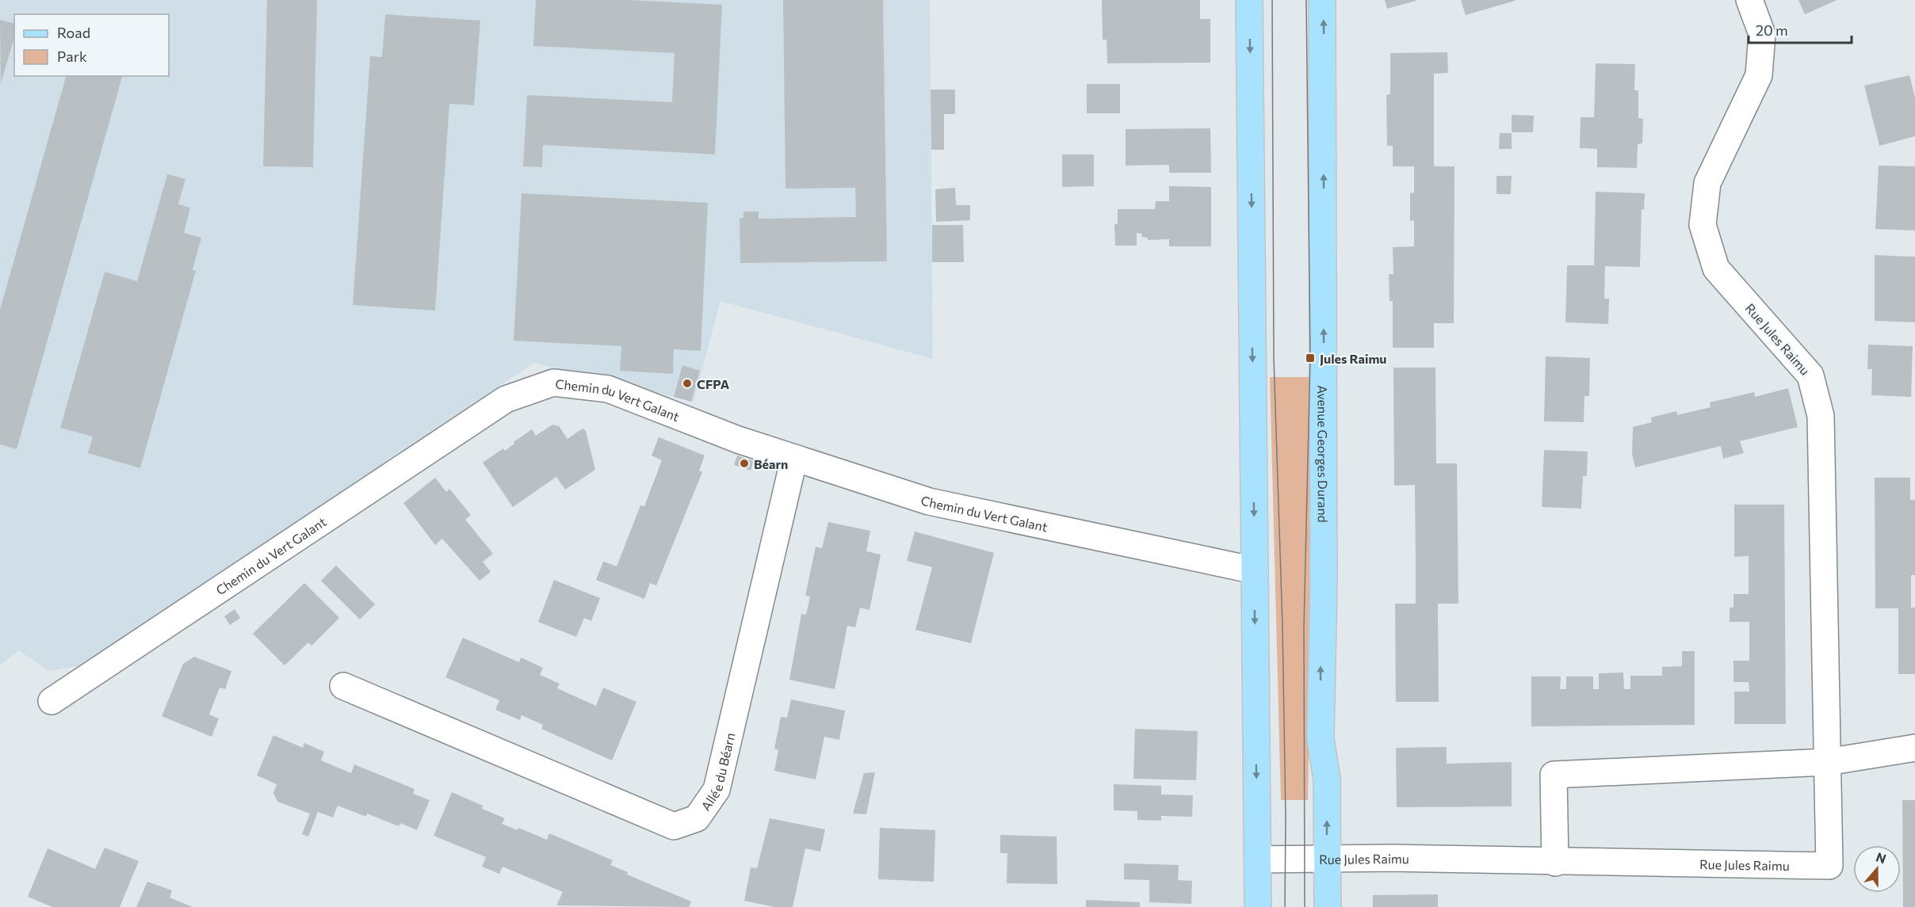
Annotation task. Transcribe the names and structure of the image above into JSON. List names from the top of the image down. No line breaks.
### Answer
{"streets":{"main road":["Avenue Georges Durand"],"street":["Rue Jules Raimu","Chemin du Vert Galant","Allée du Béarn"]},"crossings":[["Rue Jules Raimu","Avenue Georges Durand"],["Chemin du Vert Galant","Allée du Béarn"]],"places":{"transit":["Jules Raimu"],"other":["CFPA","Béarn"]},"legend":["Road","Park"],"scale_bar":"20 m","north":"top"}
